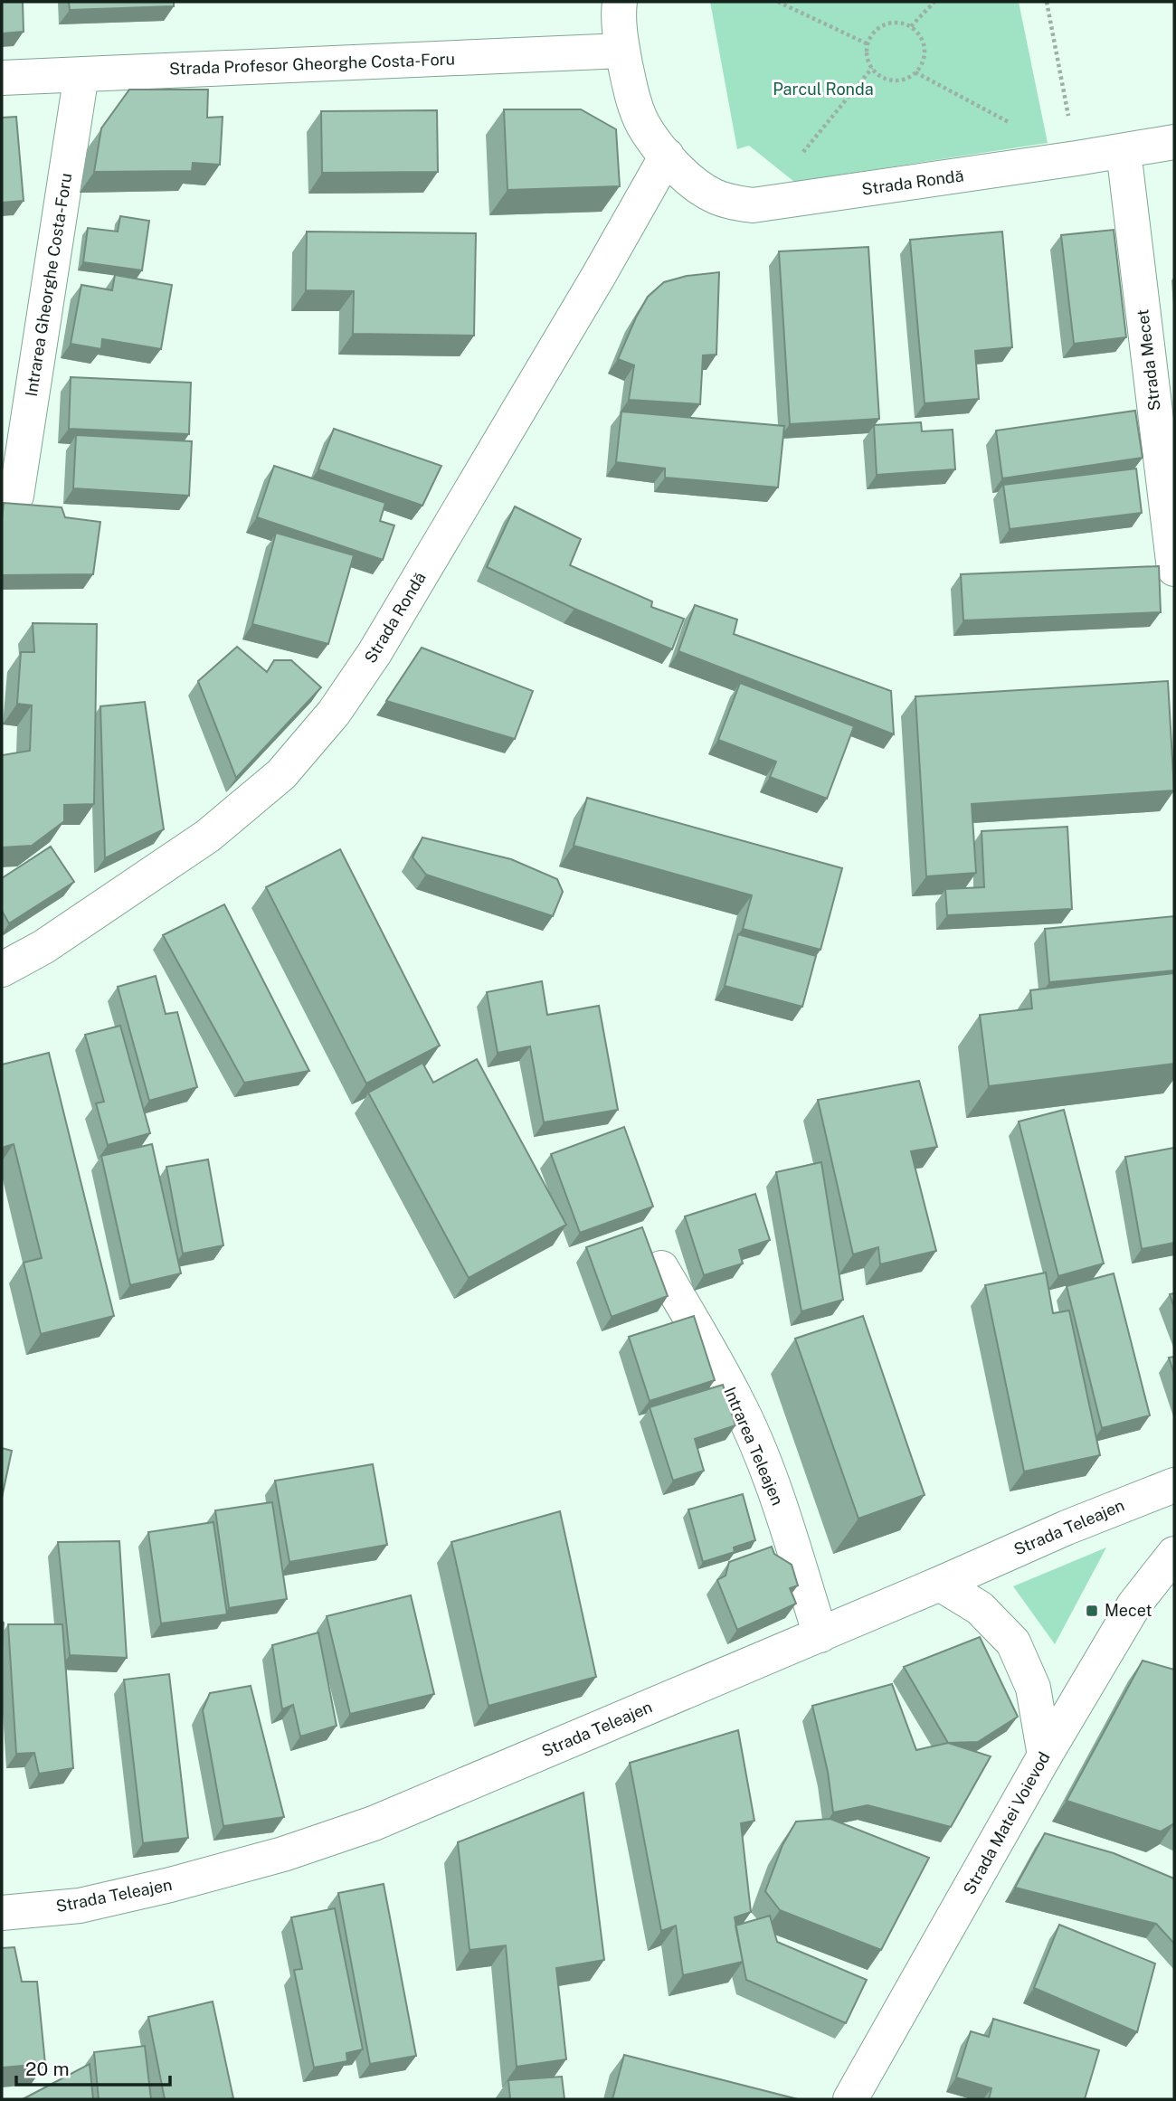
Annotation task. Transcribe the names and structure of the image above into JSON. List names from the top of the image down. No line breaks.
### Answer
{"streets":{"street":["Strada Profesor Gheorghe Costa-Foru","Strada Rondă","Intrarea Gheorghe Costa-Foru","Strada Mecet","Intrarea Teleajen","Strada Teleajen","Strada Matei Voievod"]},"crossings":[["Strada Profesor Gheorghe Costa-Foru","Strada Rondă"],["Strada Profesor Gheorghe Costa-Foru","Intrarea Gheorghe Costa-Foru"],["Strada Rondă","Strada Mecet"],["Intrarea Teleajen","Strada Teleajen"]],"parks":["Parcul Ronda"],"places":{"transit":["Mecet"]},"scale_bar":"20 m"}
